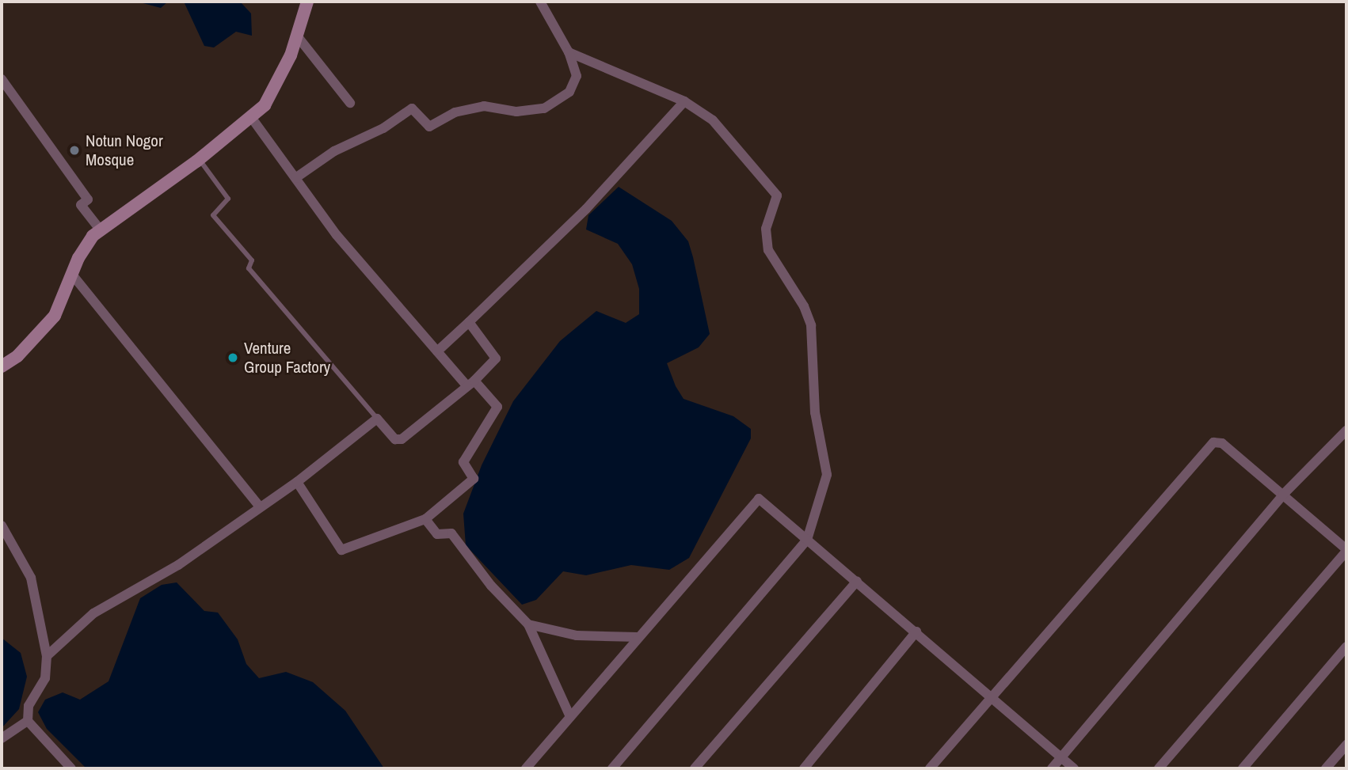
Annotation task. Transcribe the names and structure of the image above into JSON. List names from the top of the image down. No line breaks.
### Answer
{"places":["Notun Nogor Mosque","Venture Group Factory"]}
